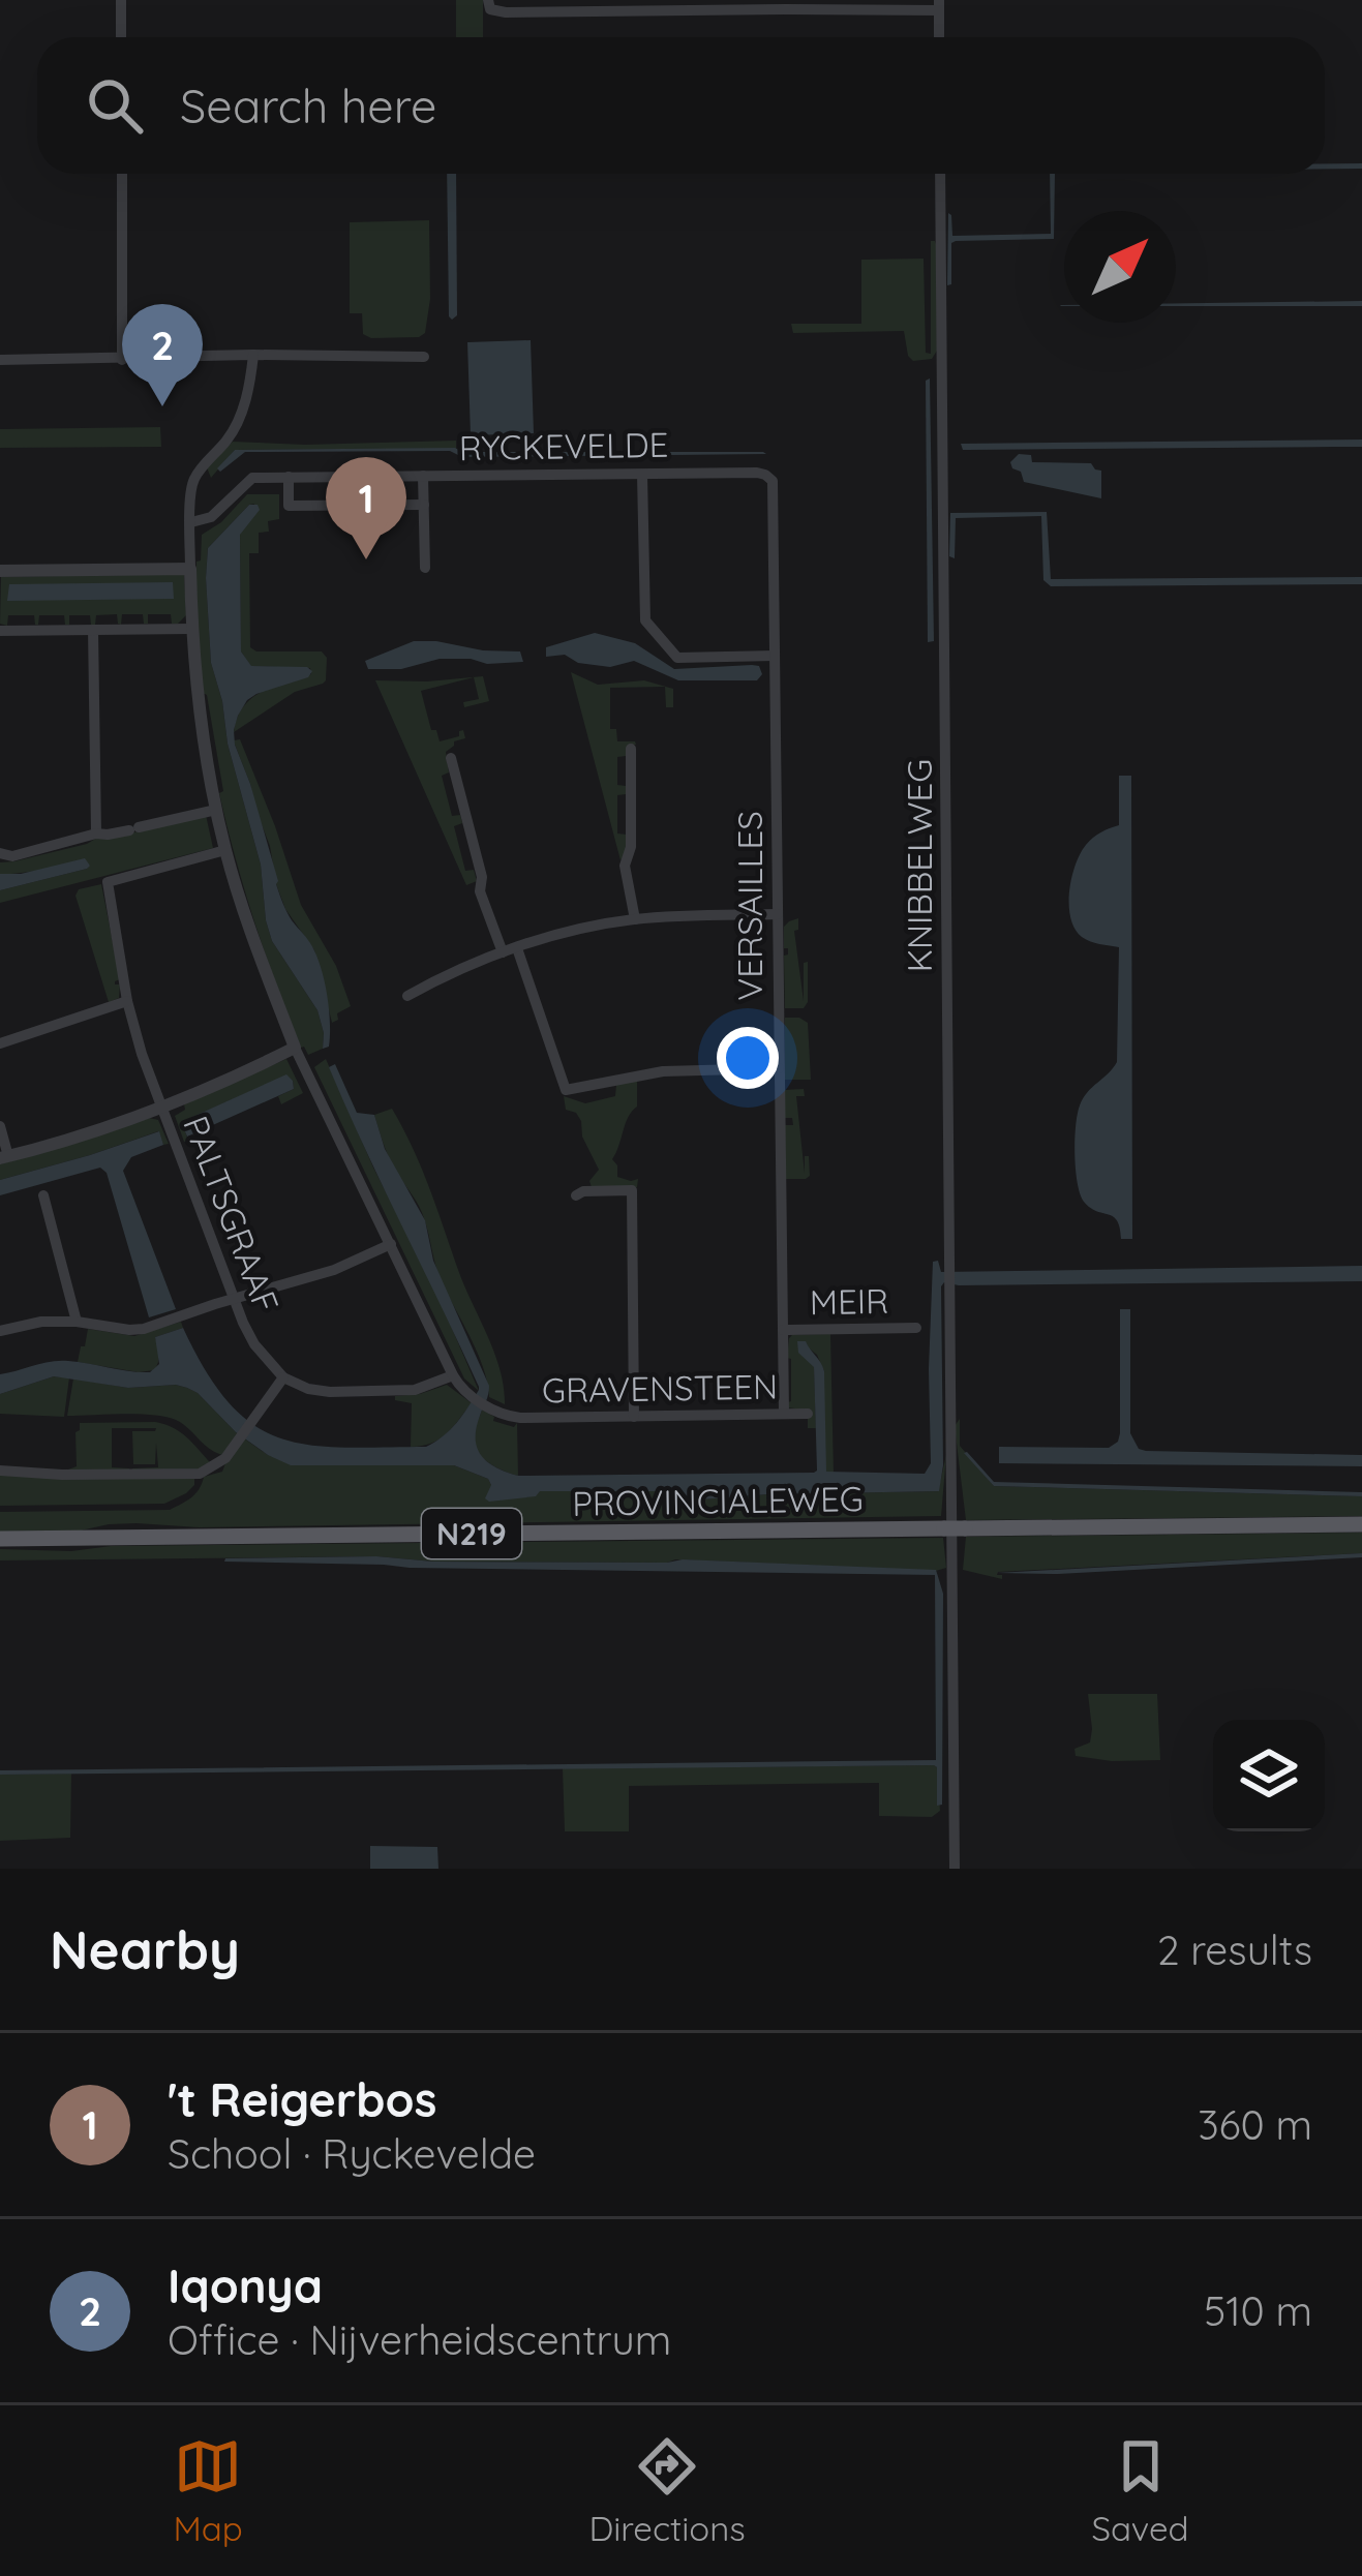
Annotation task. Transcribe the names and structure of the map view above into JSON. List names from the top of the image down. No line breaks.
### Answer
{"streets":{"main road":["PROVINCIALEWEG","N219"],"street":["RYCKEVELDE","KNIBBELWEG","VERSAILLES","PALTSGRAAF","MEIR","GRAVENSTEEN"]},"crossings":[["RYCKEVELDE","VERSAILLES"],["VERSAILLES","MEIR"],["VERSAILLES","GRAVENSTEEN"]],"north":"top right","page":{"search":"Search here","pins":["2","1"],"heading":["Nearby","2 results"],"list":[{"mark":"1","name":"'t Reigerbos","note":"School · Ryckevelde","value":"360 m"},{"mark":"2","name":"Iqonya","note":"Office · Nijverheidscentrum","value":"510 m"}],"nav":["Map","Directions","Saved"]}}
